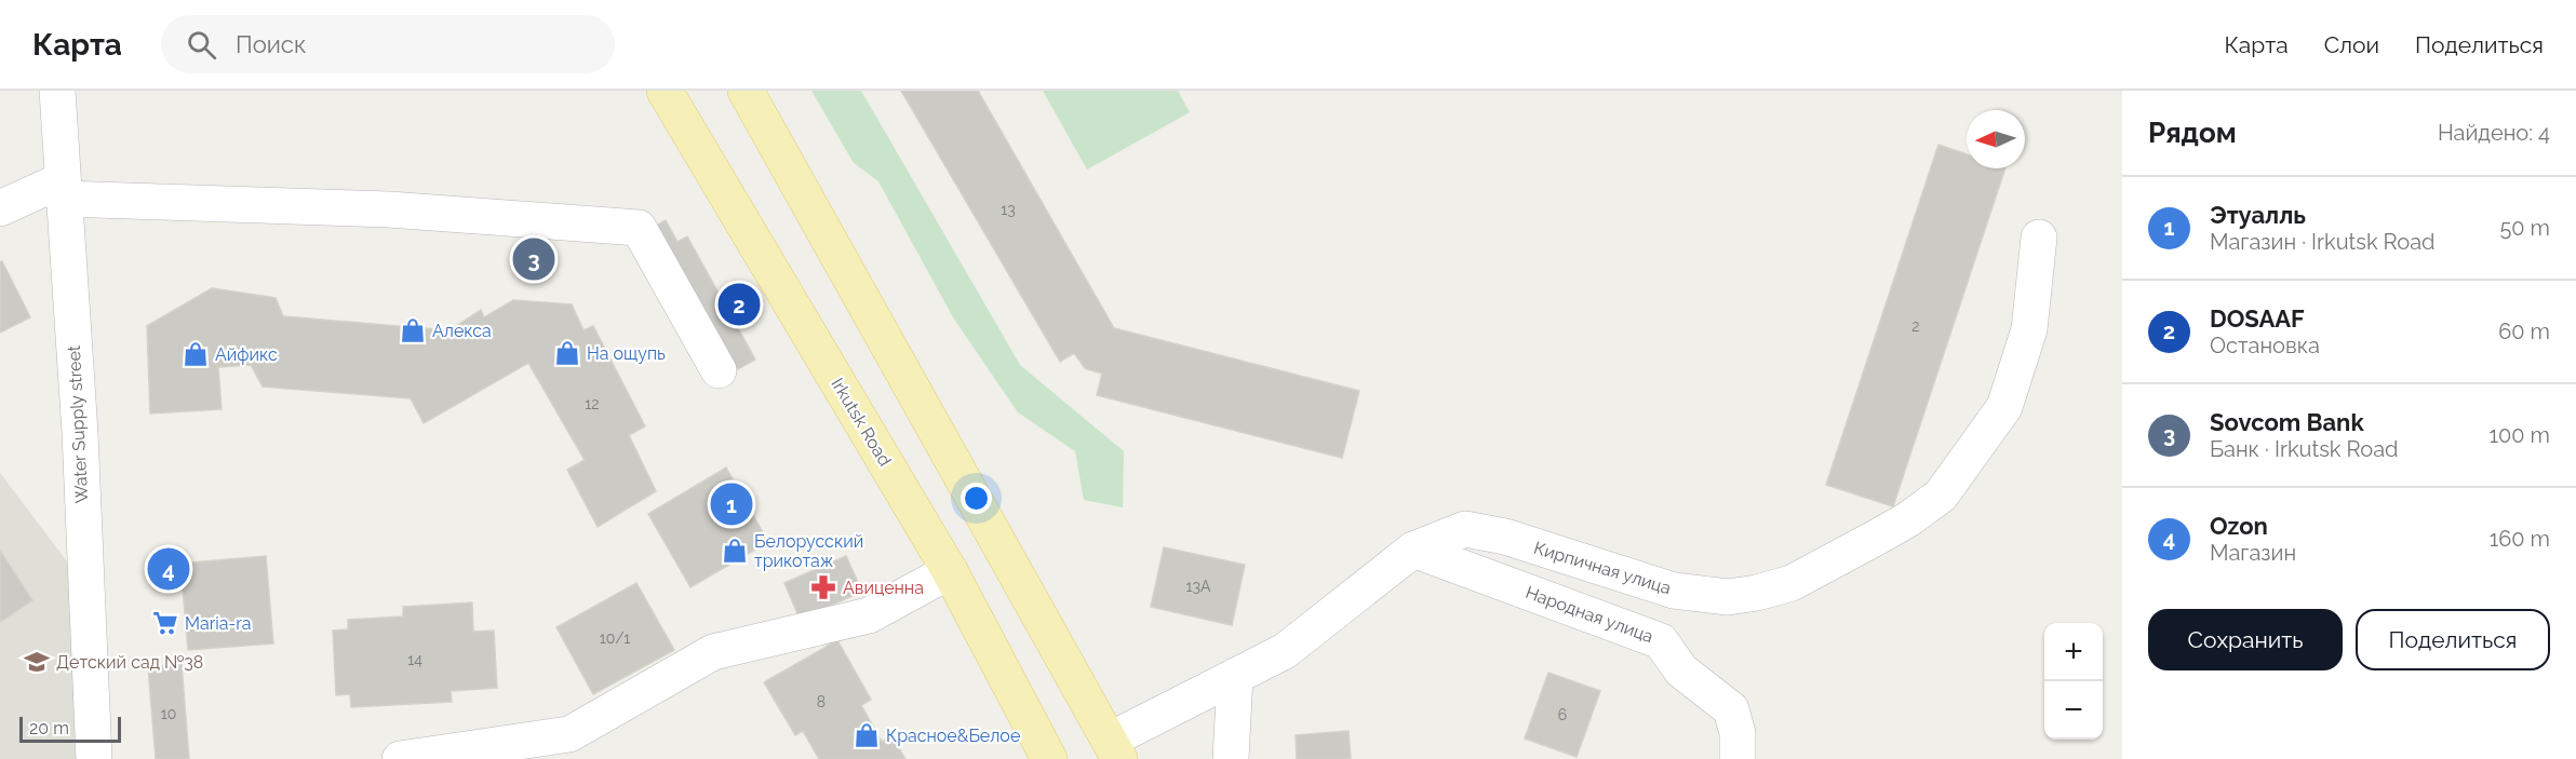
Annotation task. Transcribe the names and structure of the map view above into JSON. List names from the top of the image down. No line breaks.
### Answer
{"streets":{"main road":["Irkutsk Road"],"street":["Water Supply street","Кирпичная улица","Народная улица"]},"crossings":[["Кирпичная улица","Народная улица"]],"places":{"shop":["Алекса","На ощупь","Айфикс","Белорусский трикотаж","Красное&Белое"],"pharmacy":["Авиценна"],"supermarket":["Maria-ra"],"school or university":["Детский сад №38"]},"house_numbers":["13","2","12","13А","10/1","14","8","10","6"],"scale_bar":"20 m","north":"left","page":{"header":"Карта","search":"Поиск","nav":["Карта","Слои","Поделиться"],"heading":["Рядом","Найдено: 4"],"list":[{"mark":"1","name":"Этуалль","note":"Магазин · Irkutsk Road","value":"50 m"},{"mark":"2","name":"DOSAAF","note":"Остановка","value":"60 m"},{"mark":"3","name":"Sovcom Bank","note":"Банк · Irkutsk Road","value":"100 m"},{"mark":"4","name":"Ozon","note":"Магазин","value":"160 m"}],"pins":["3","2","1","4"],"buttons":["Сохранить","Поделиться"],"map_buttons":["+","−"],"scale":"20 m"}}
